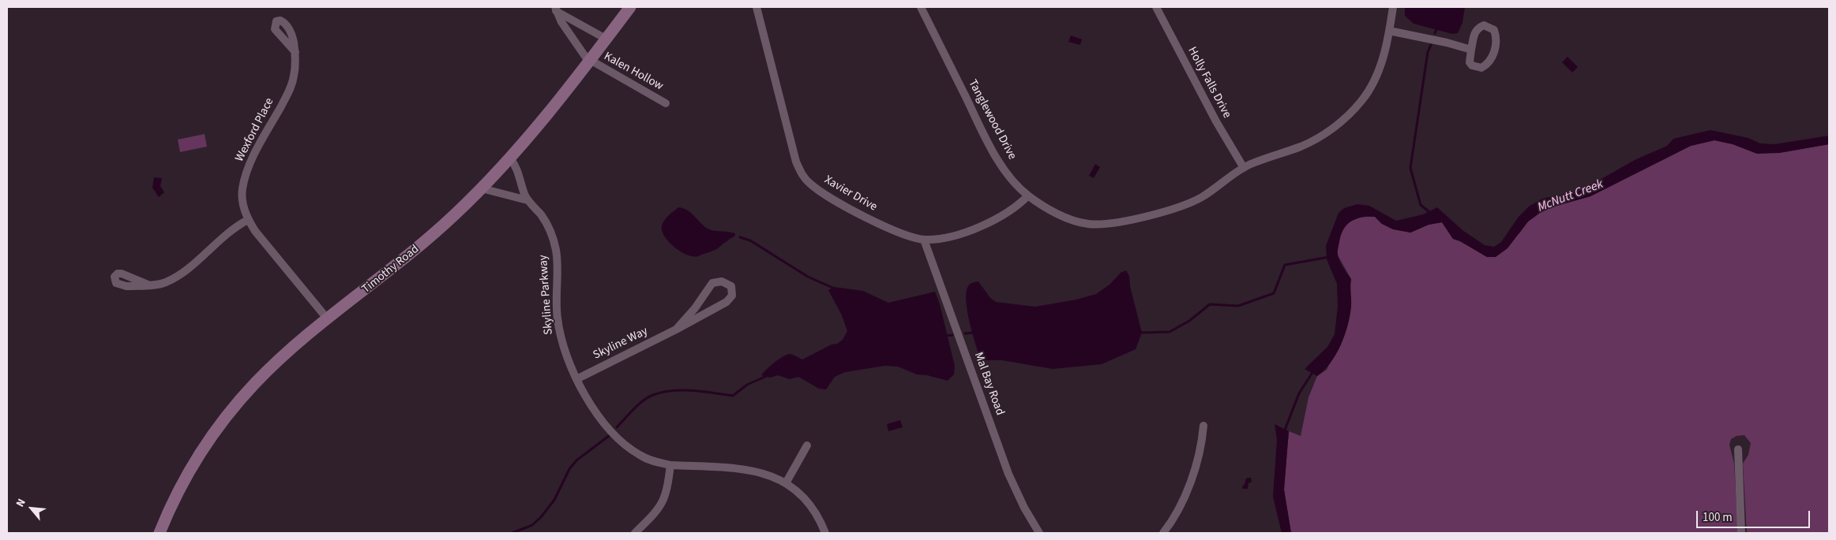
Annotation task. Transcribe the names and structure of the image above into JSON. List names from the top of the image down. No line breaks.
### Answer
{"streets":{"main road":["Timothy Road"],"street":["Kalen Hollow","Holly Falls Drive","Tanglewood Drive","Wexford Place","Xavier Drive","Skyline Parkway","Skyline Way","Mal Bay Road"]},"crossings":[["Kalen Hollow","Timothy Road"],["Holly Falls Drive","Tanglewood Drive"],["Tanglewood Drive","Xavier Drive"],["Wexford Place","Timothy Road"],["Xavier Drive","Mal Bay Road"],["Timothy Road","Skyline Parkway"],["Skyline Parkway","Skyline Way"]],"water":["McNutt Creek"],"scale_bar":"100 m","north":"top left"}
